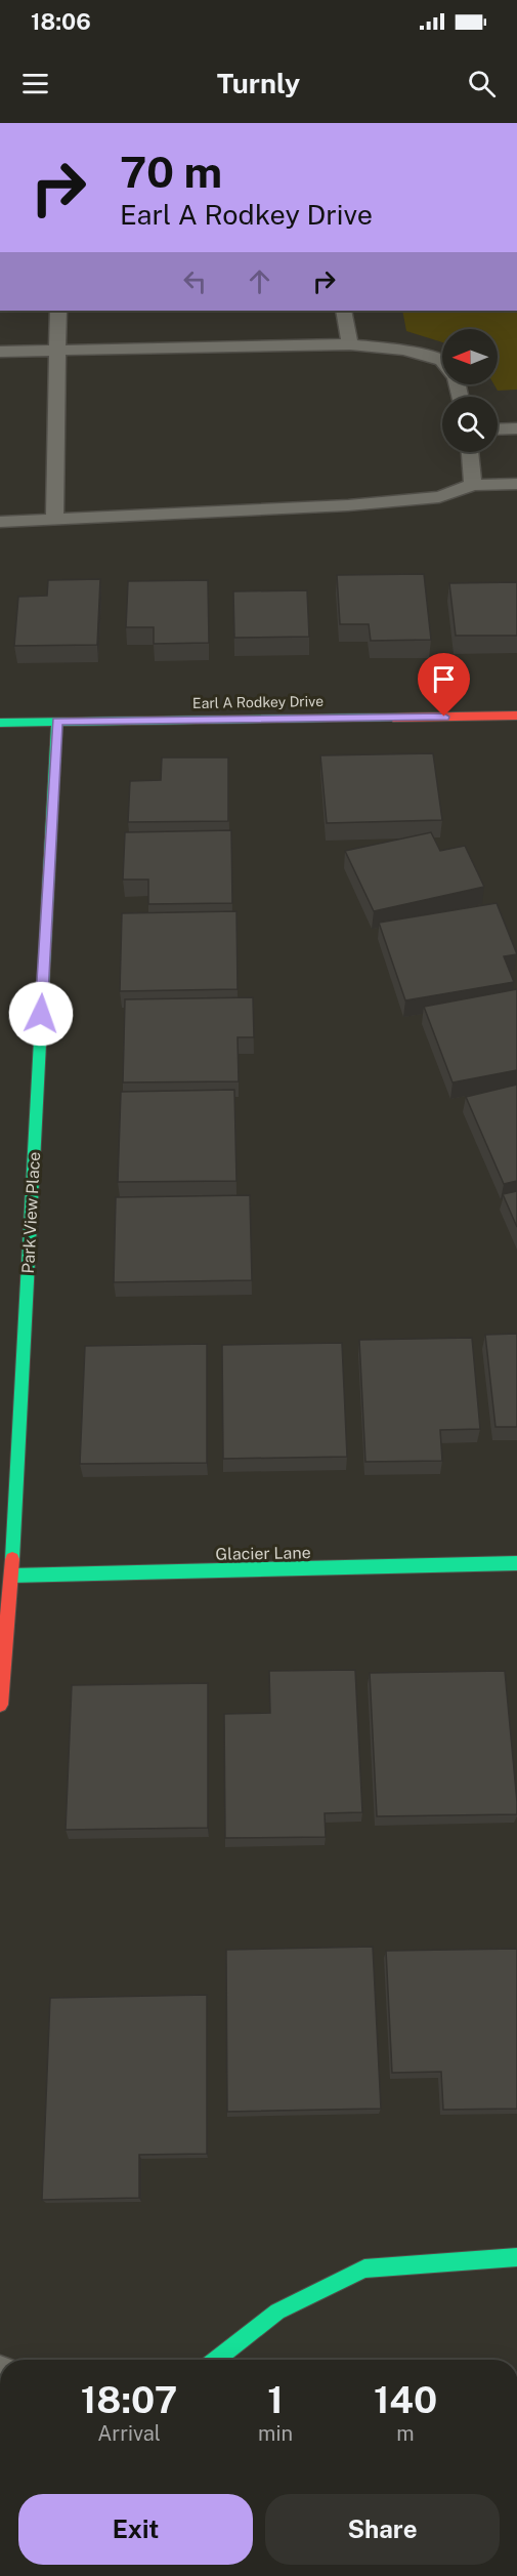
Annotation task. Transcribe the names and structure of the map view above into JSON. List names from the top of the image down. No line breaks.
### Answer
{"streets":{"street":["Earl A Rodkey Drive","Park View Place","Glacier Lane"]},"crossings":[["Earl A Rodkey Drive","Park View Place"],["Park View Place","Glacier Lane"]],"north":"left","page":{"status":"18:06","header":"Turnly","turn":["70 m","Earl A Rodkey Drive"],"eta":["18:07","Arrival","1","min","140","m"],"buttons":["Exit","Share"]}}
